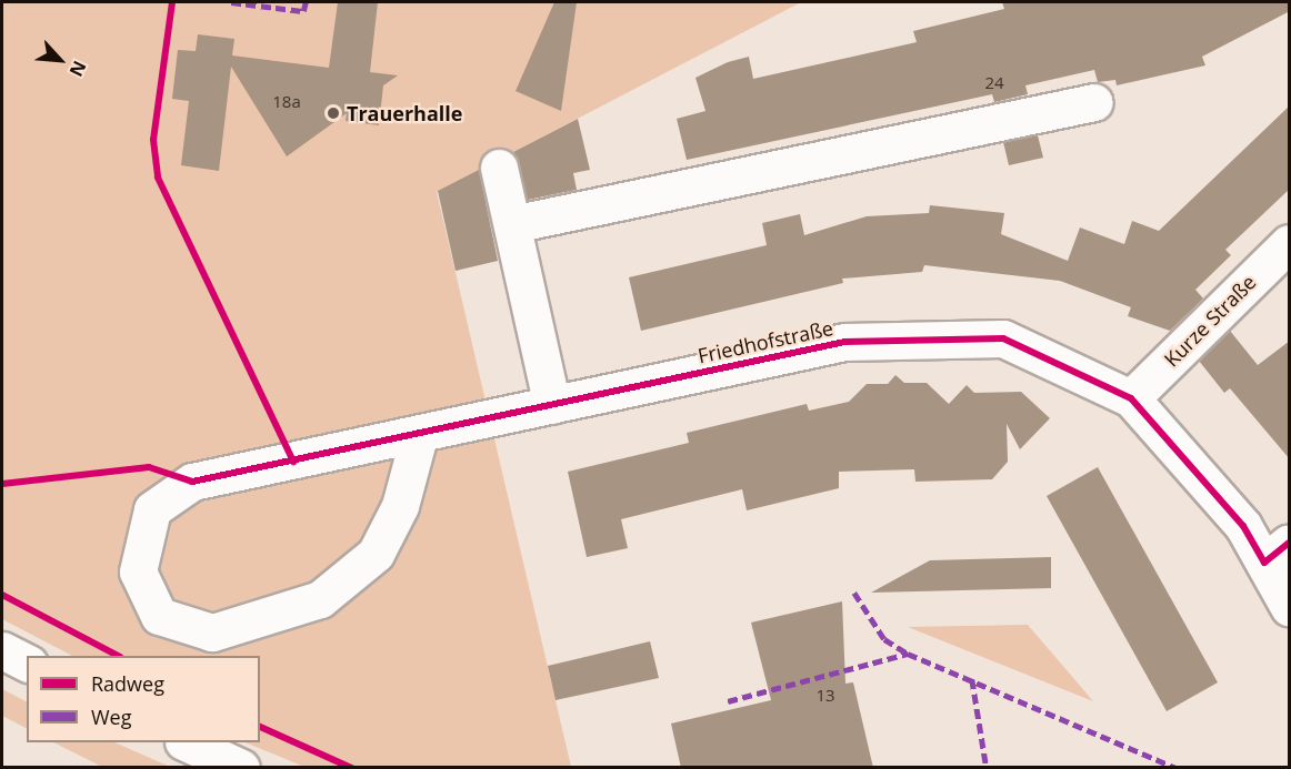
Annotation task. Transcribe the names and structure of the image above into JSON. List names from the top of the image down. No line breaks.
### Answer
{"streets":{"street":["Kurze Straße","Friedhofstraße"]},"crossings":[["Kurze Straße","Friedhofstraße"]],"places":["Trauerhalle"],"house_numbers":["24","18a","13"],"legend":["Radweg","Weg"],"north":"bottom right"}
